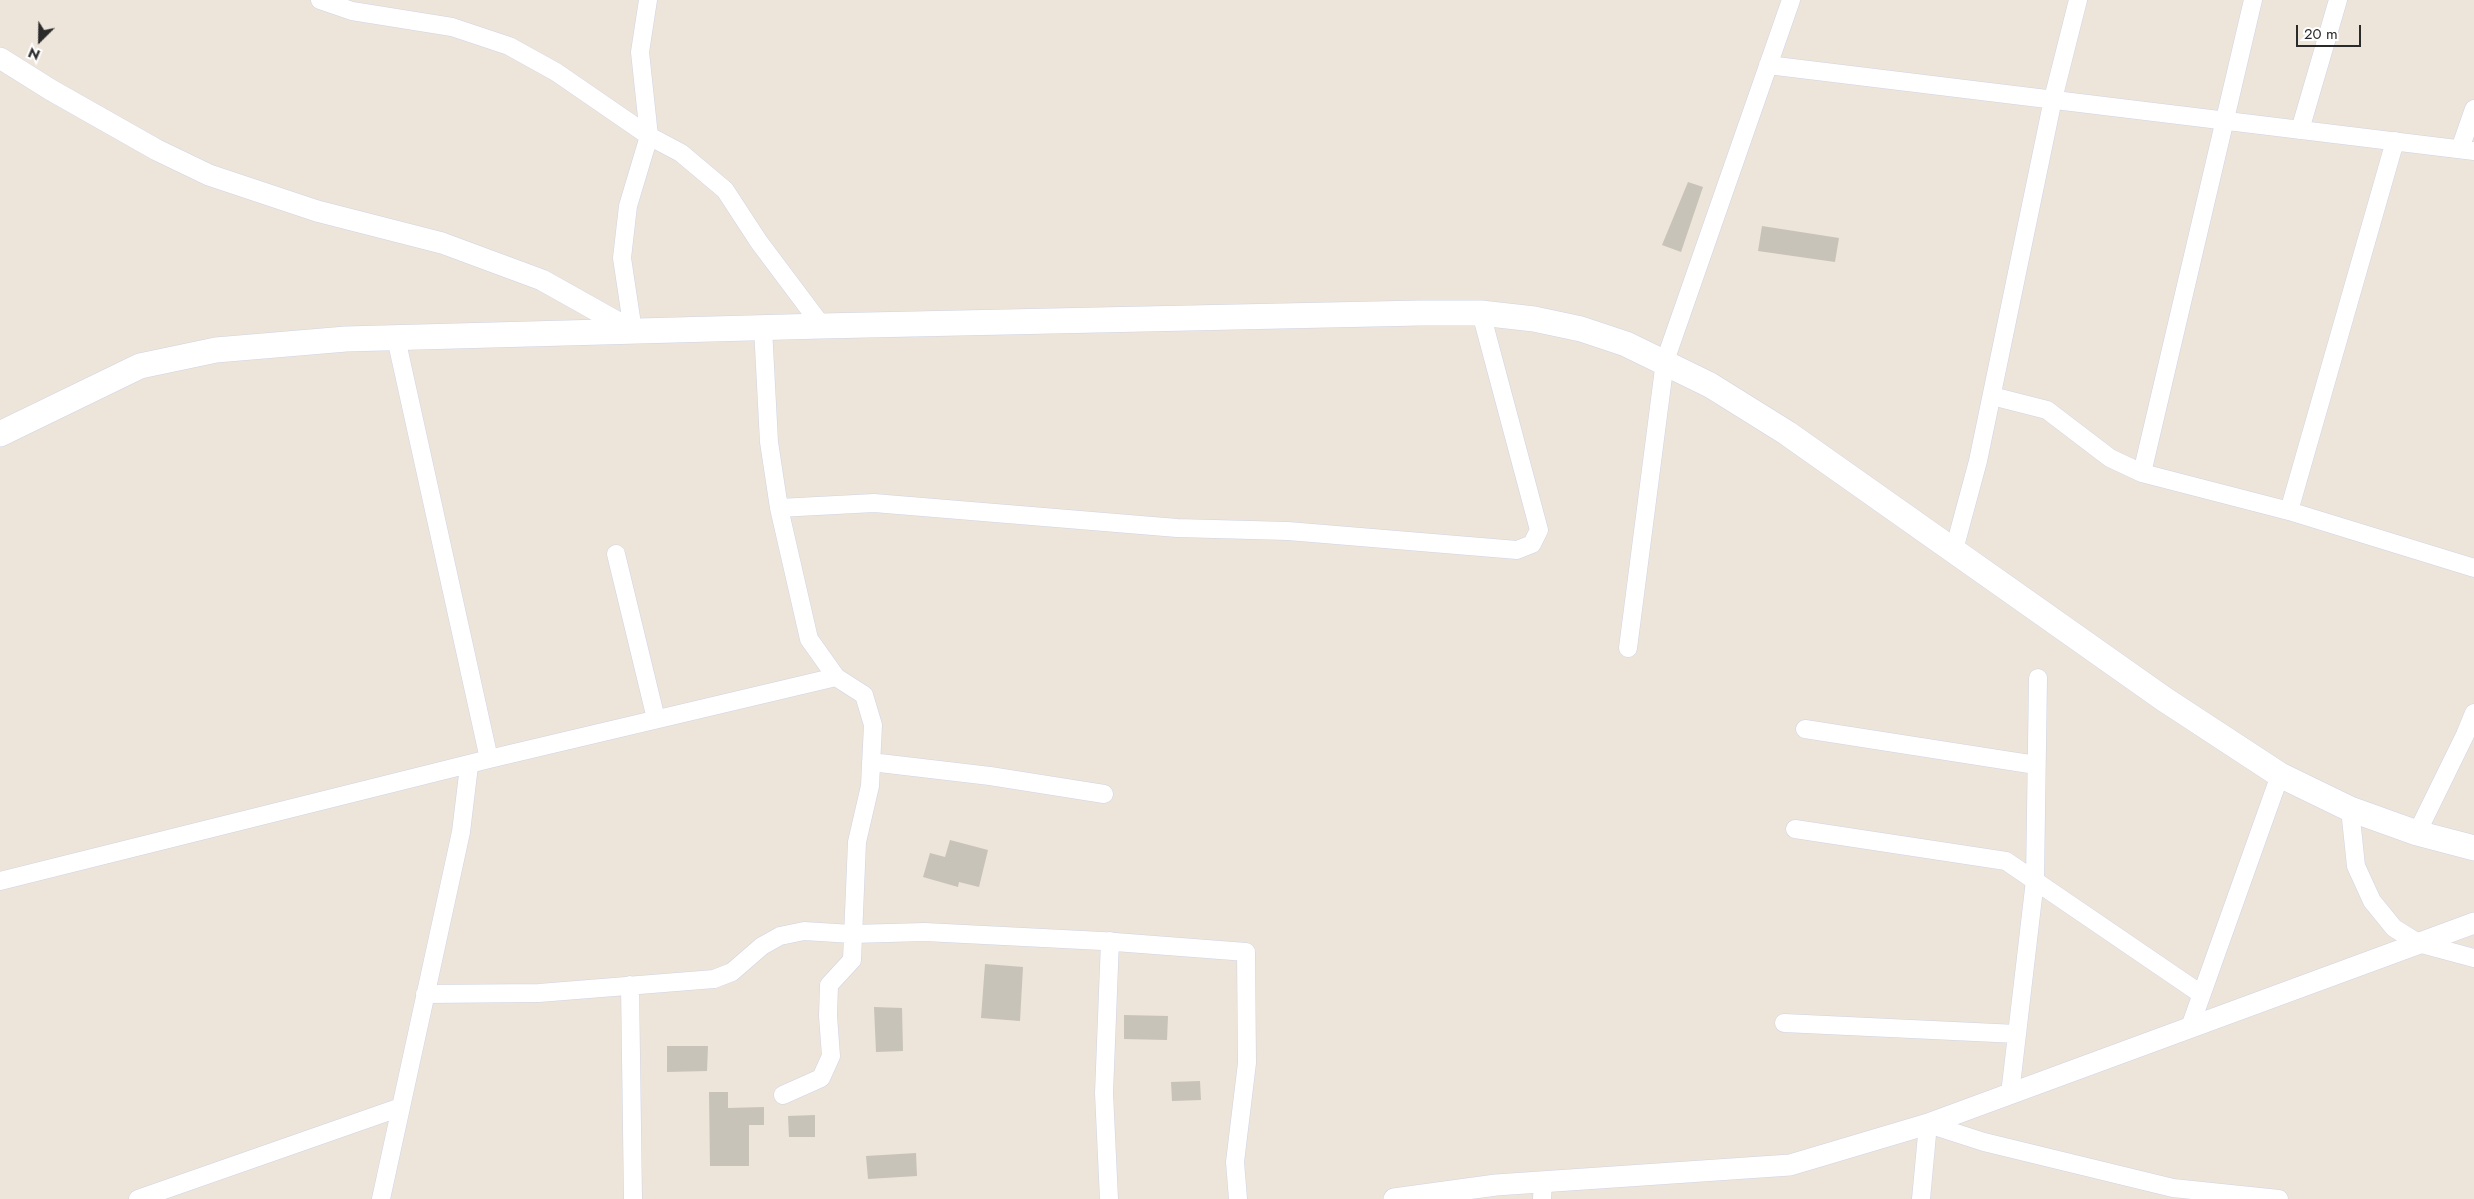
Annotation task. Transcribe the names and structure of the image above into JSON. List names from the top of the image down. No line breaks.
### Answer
{"scale_bar":"20 m","north":"bottom left"}
